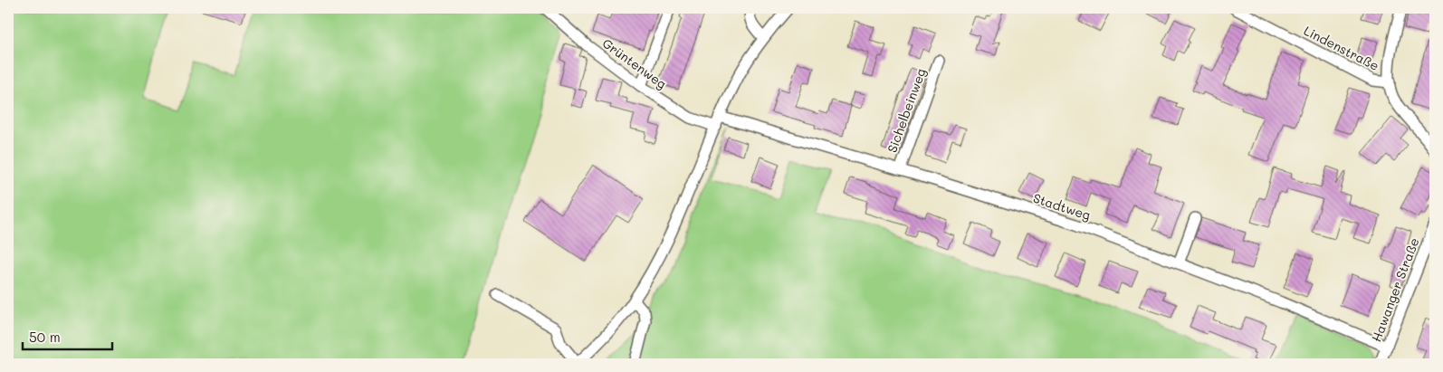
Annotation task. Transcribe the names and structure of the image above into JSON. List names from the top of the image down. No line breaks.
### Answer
{"streets":{"street":["Lindenstraße","Grüntenweg","Sichelbeinweg","Stadtweg","Hawanger Straße"]},"crossings":[["Grüntenweg","Stadtweg"],["Sichelbeinweg","Stadtweg"],["Stadtweg","Hawanger Straße"]],"scale_bar":"50 m"}
